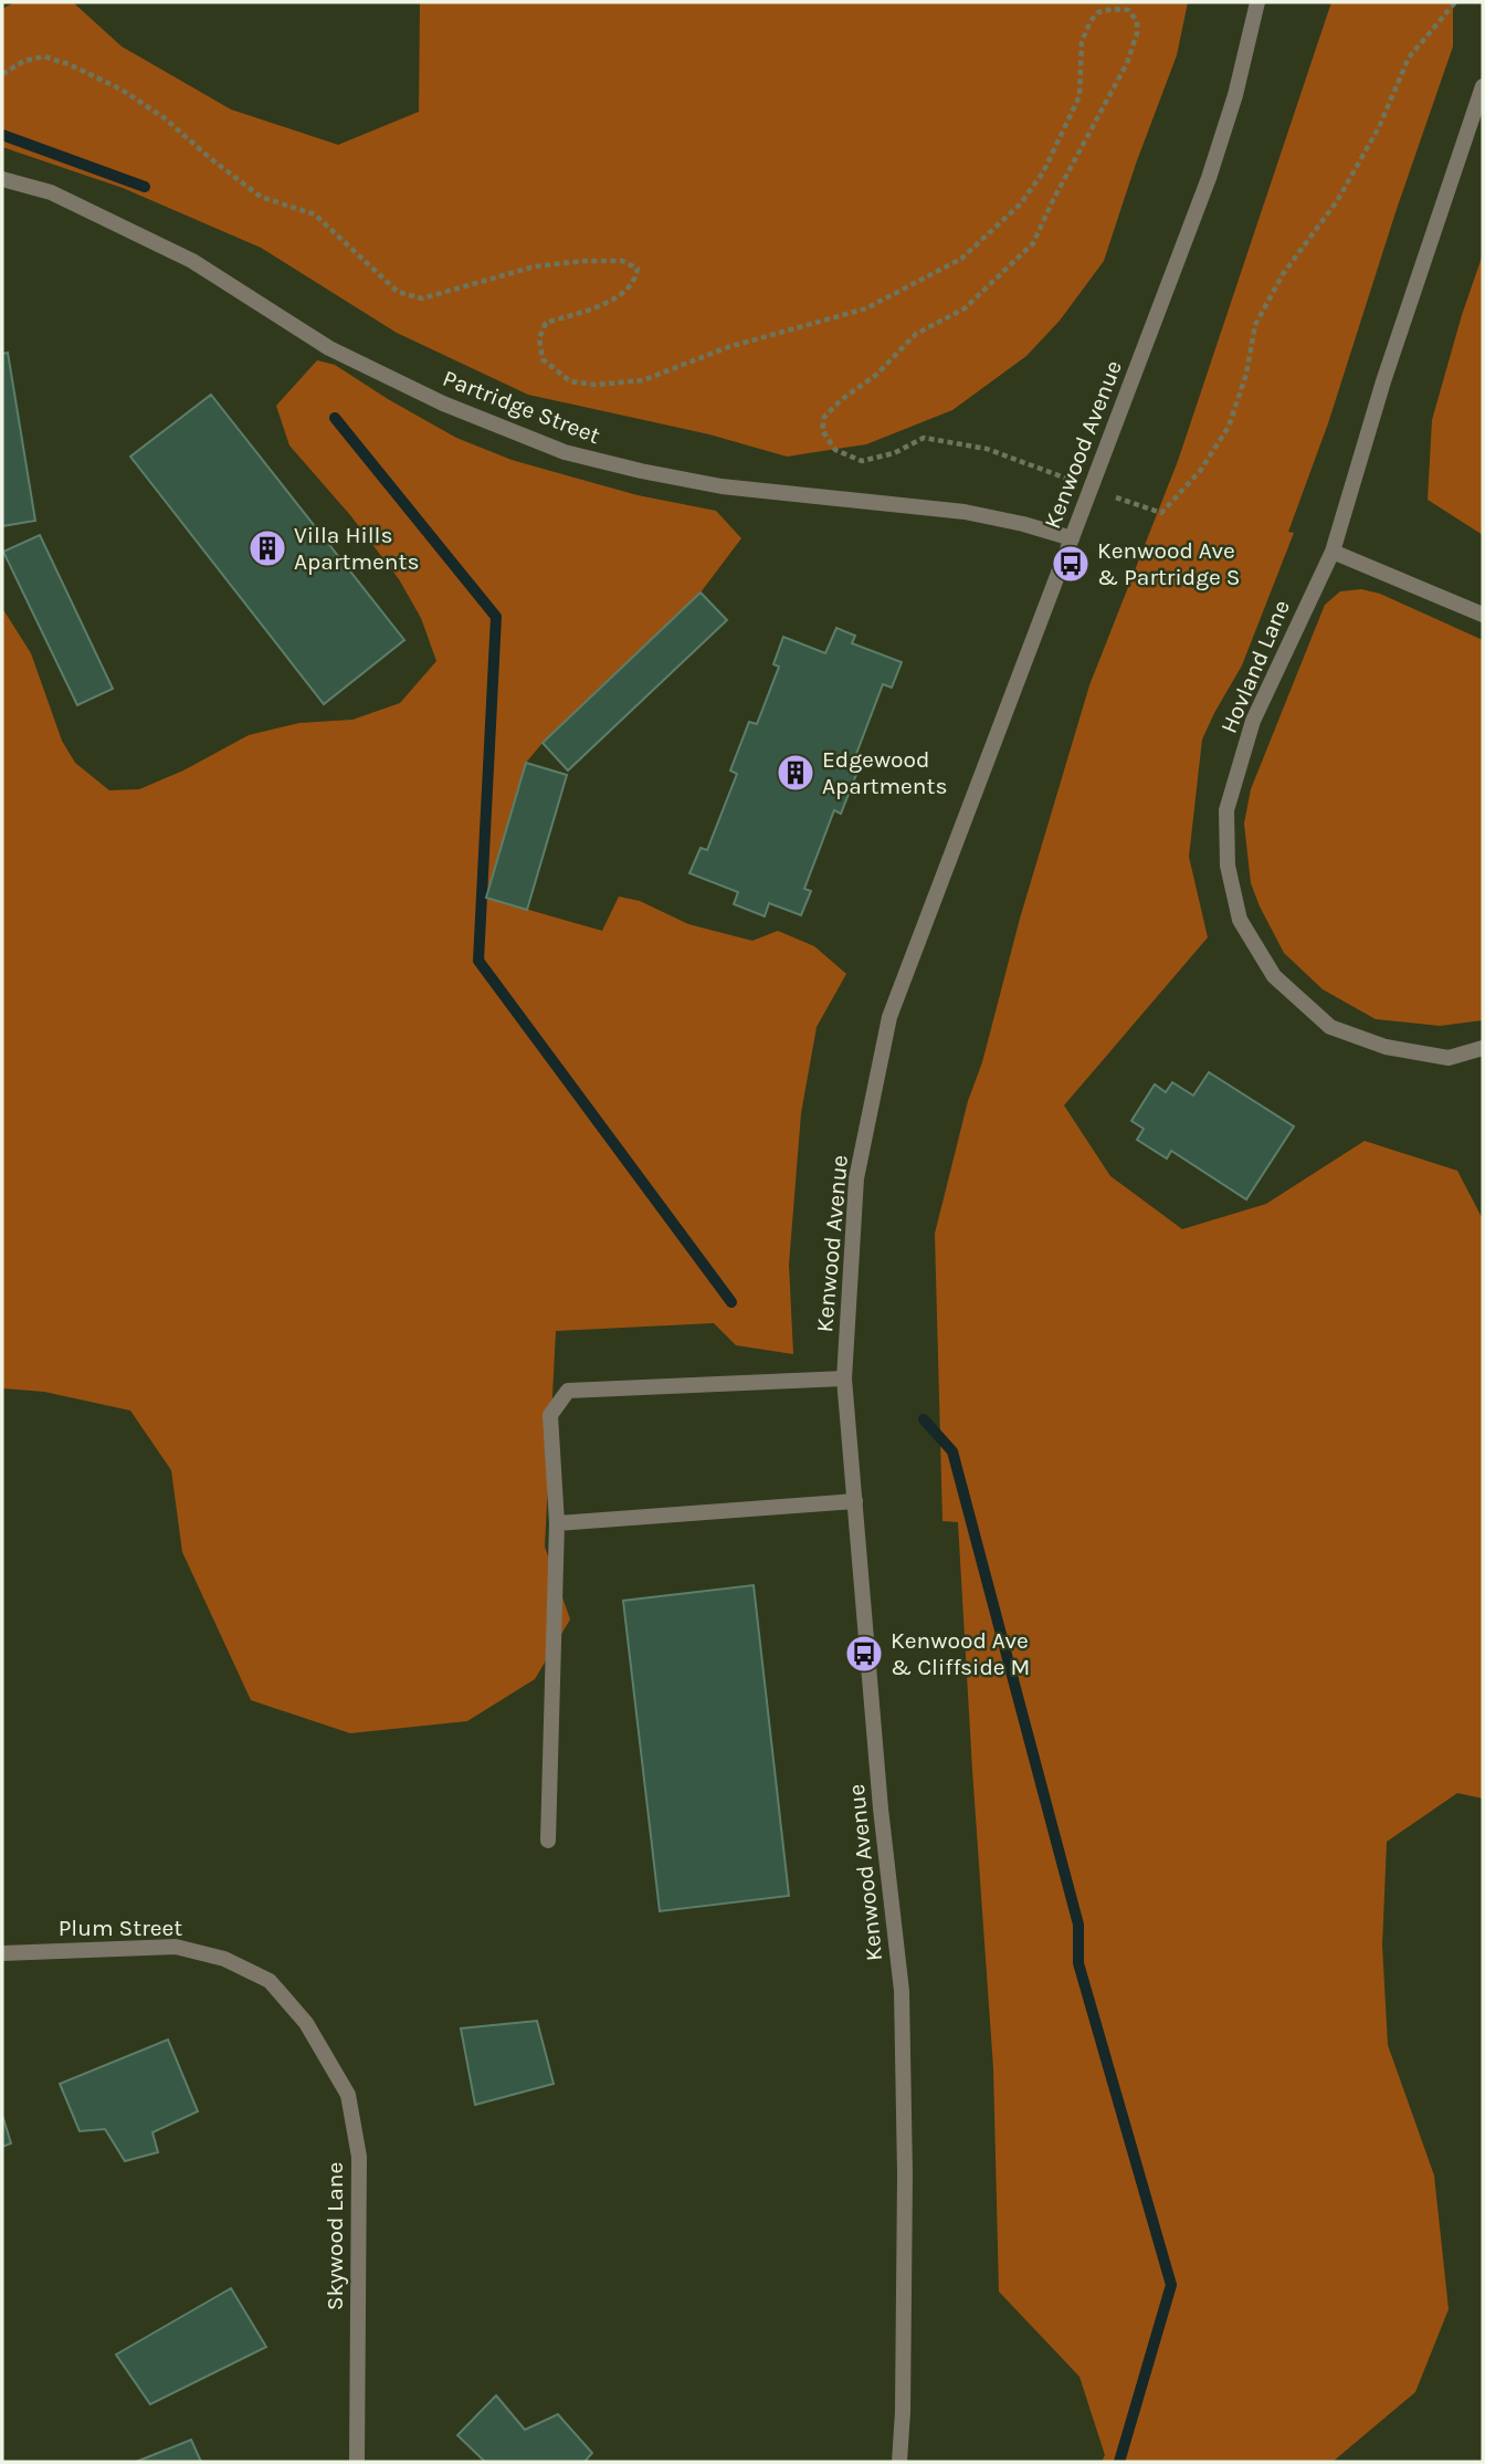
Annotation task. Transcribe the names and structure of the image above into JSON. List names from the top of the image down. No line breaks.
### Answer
{"streets":{"street":["Partridge Street","Kenwood Avenue","Hovland Lane","Plum Street","Skywood Lane"]},"crossings":[["Partridge Street","Kenwood Avenue"],["Plum Street","Skywood Lane"]],"places":{"building":["Villa Hills Apartments","Edgewood Apartments"],"bus stop":["Kenwood Ave & Partridge S","Kenwood Ave & Cliffside M"]}}
